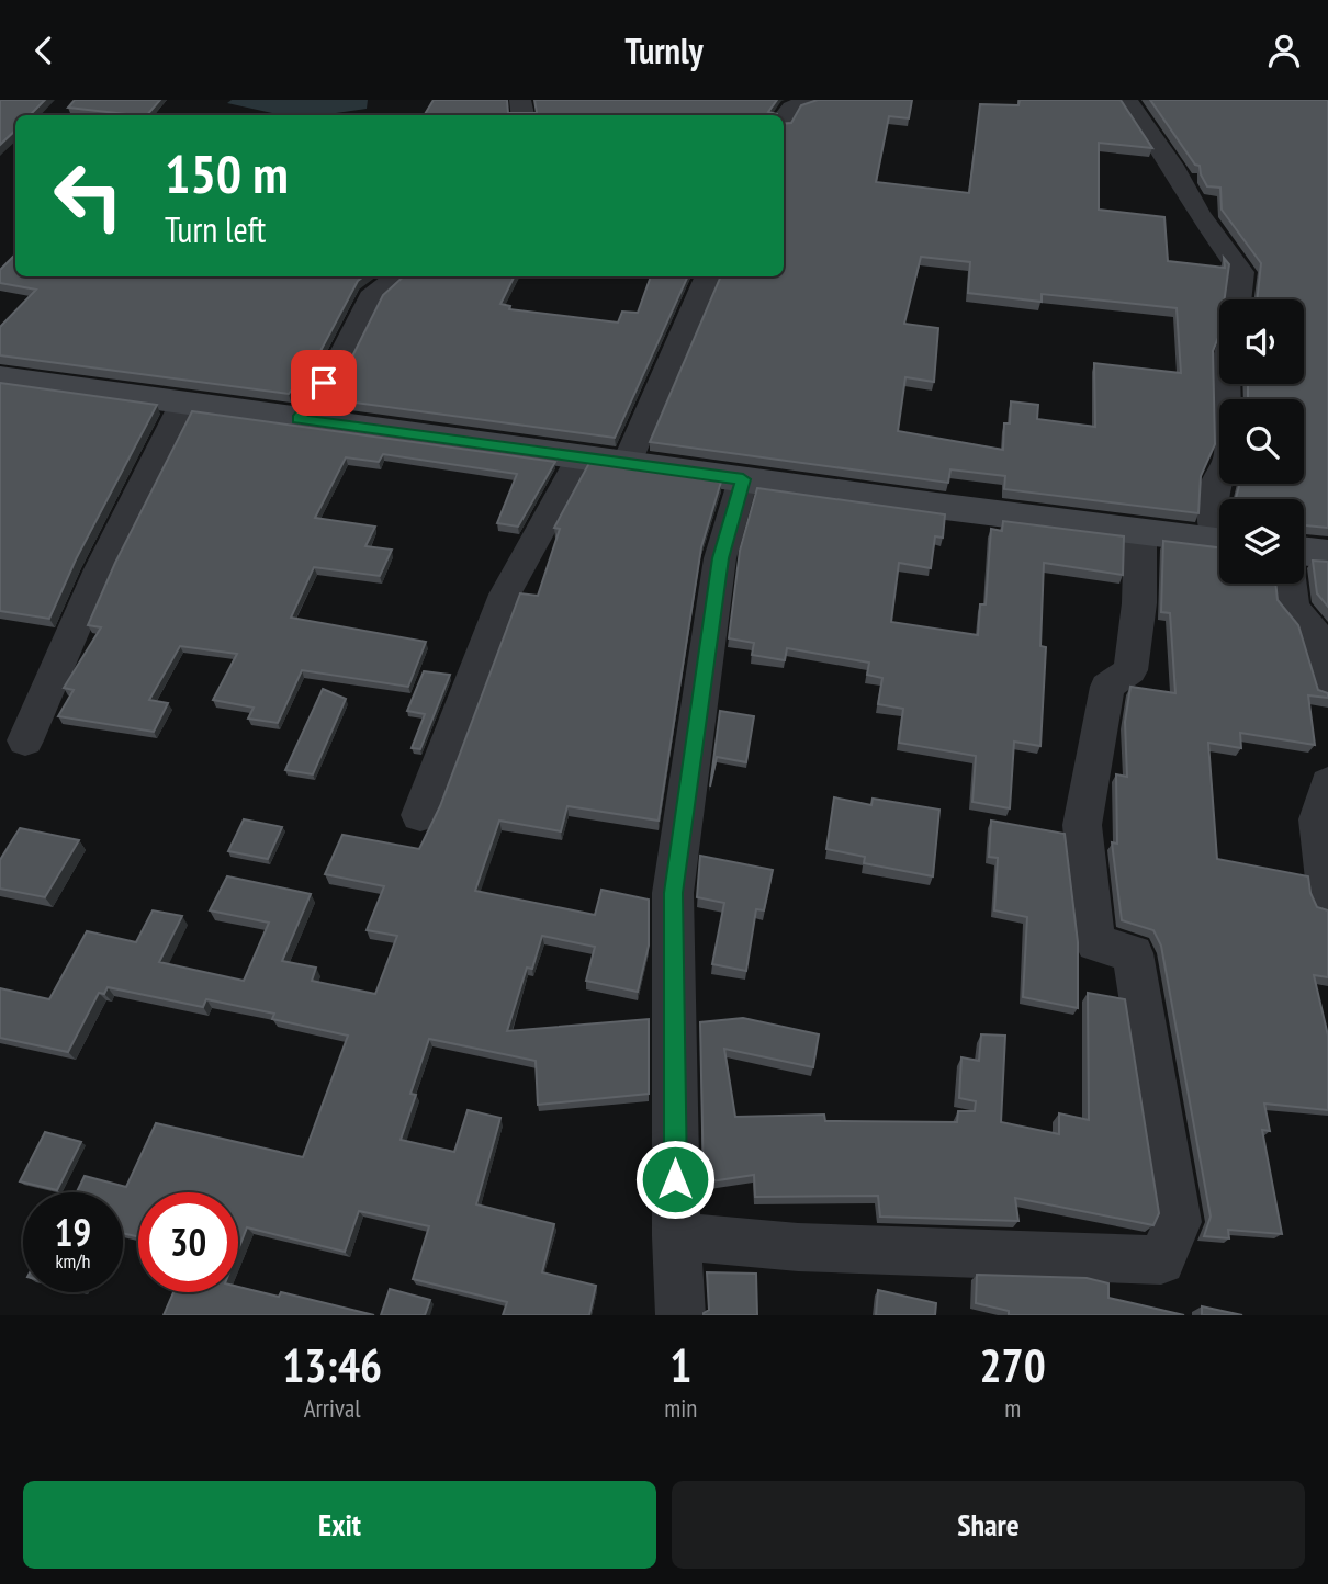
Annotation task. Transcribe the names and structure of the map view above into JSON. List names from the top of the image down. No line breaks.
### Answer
{"page":{"header":"Turnly","turn":["150 m","Turn left"],"speed":"19 km/h","limit":"30","eta":["13:46","Arrival","1","min","270","m"],"buttons":["Exit","Share"]}}
